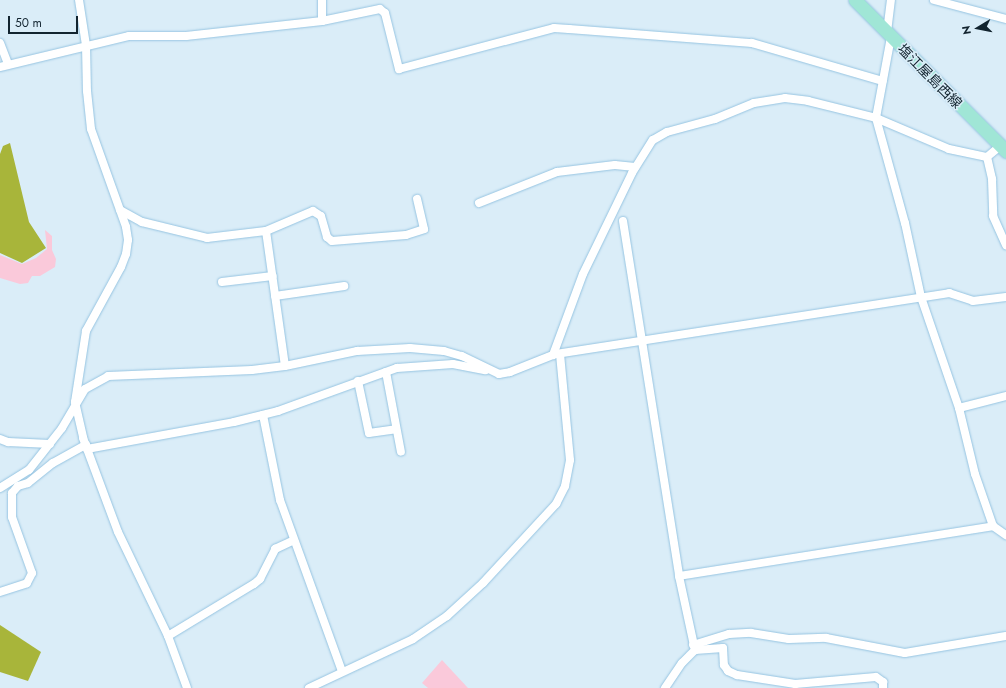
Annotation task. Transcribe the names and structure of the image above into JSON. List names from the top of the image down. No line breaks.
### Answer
{"streets":{"main road":["塩江屋島西線"]},"scale_bar":"50 m","north":"left"}
